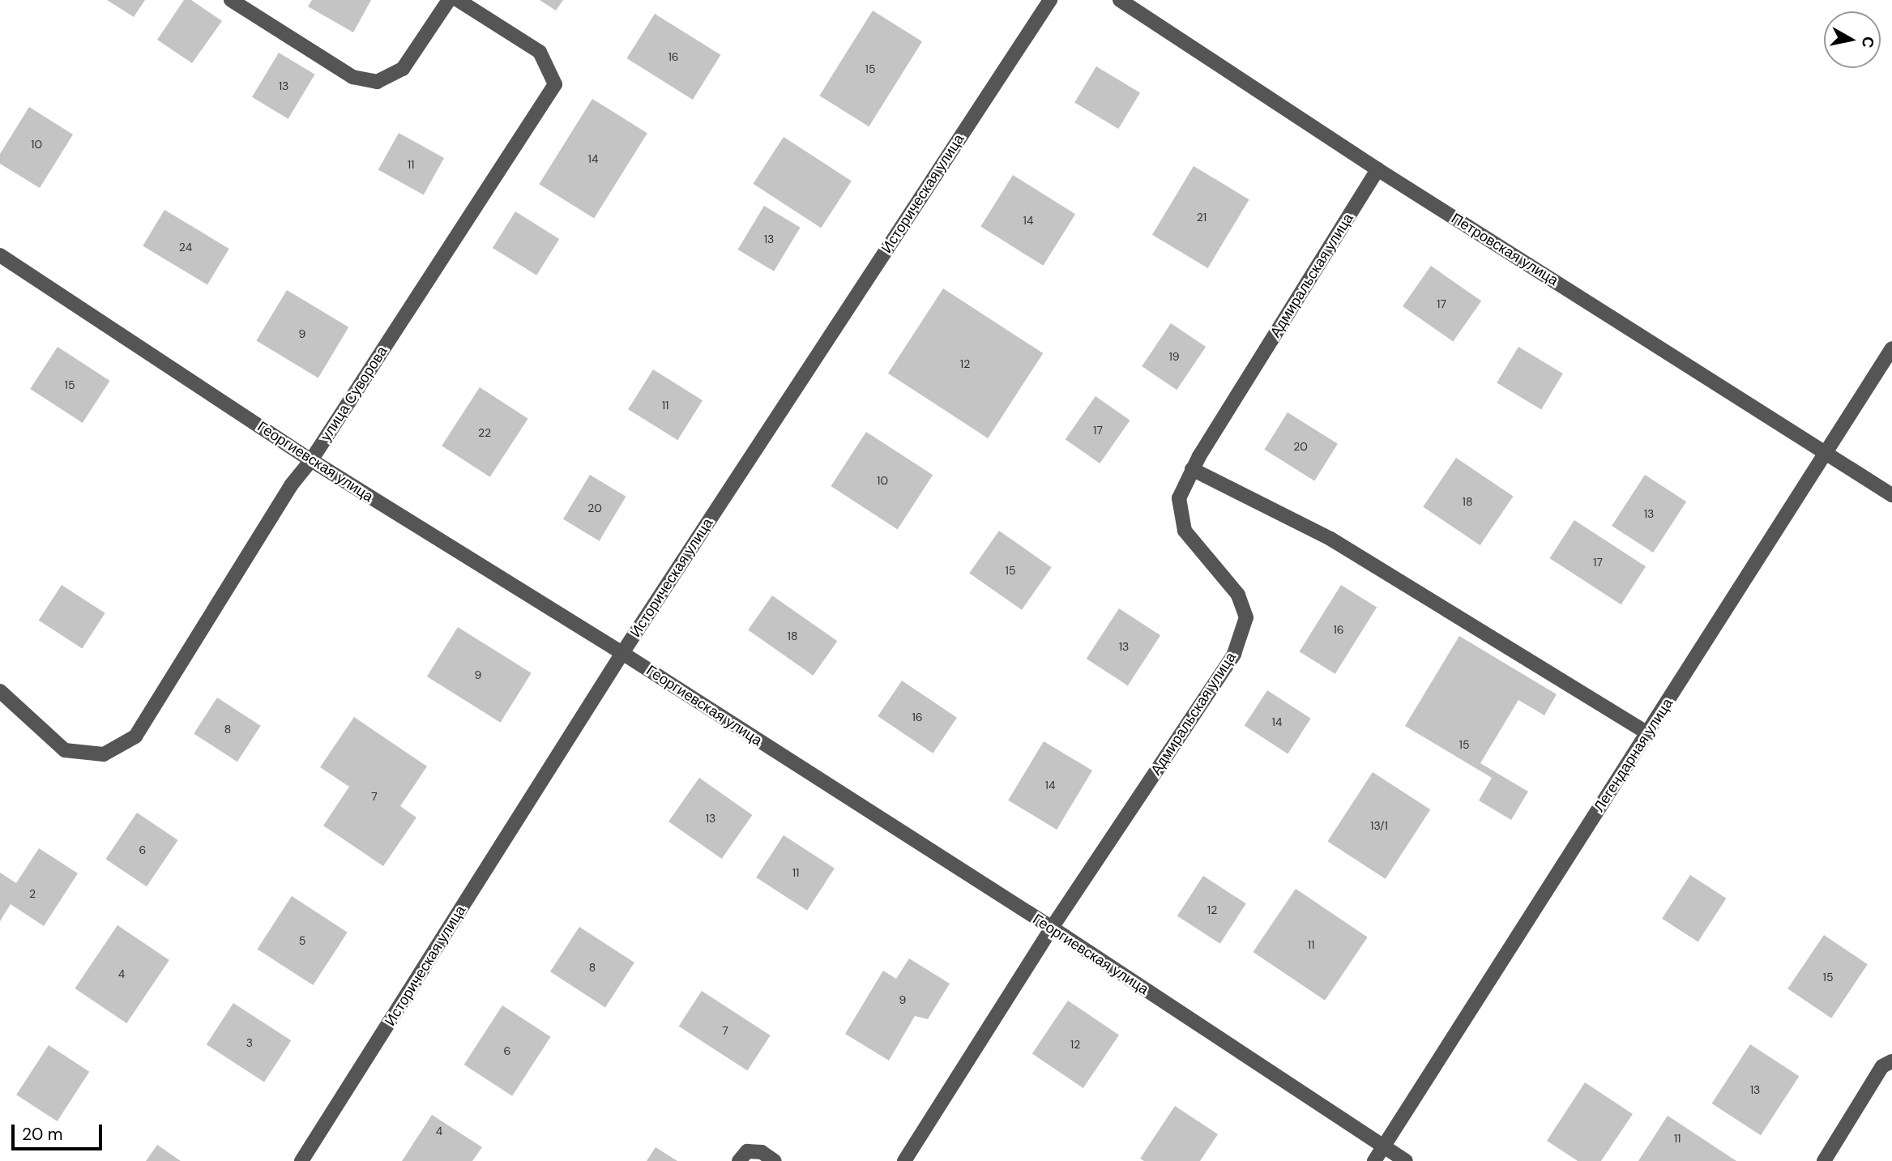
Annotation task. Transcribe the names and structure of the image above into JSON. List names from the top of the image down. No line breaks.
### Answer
{"streets":{"street":["Историческая улица","Петровская улица","Адмиральская улица","улица Суворова","Георгиевская улица","Легендарная улица"]},"crossings":[["Историческая улица","Георгиевская улица"],["Петровская улица","Адмиральская улица"],["Петровская улица","Легендарная улица"],["Адмиральская улица","Георгиевская улица"],["улица Суворова","Георгиевская улица"],["Георгиевская улица","Легендарная улица"]],"house_numbers":["16","15","13","10","14","11","21","14","13","24","17","9","19","12","15","11","17","22","20","10","18","20","13","17","15","16","18","13","9","16","14","8","15","14","7","13","13/1","6","11","2","12","5","11","8","4","15","9","7","3","12","6","13","4","11"],"scale_bar":"20 m","north":"right"}
